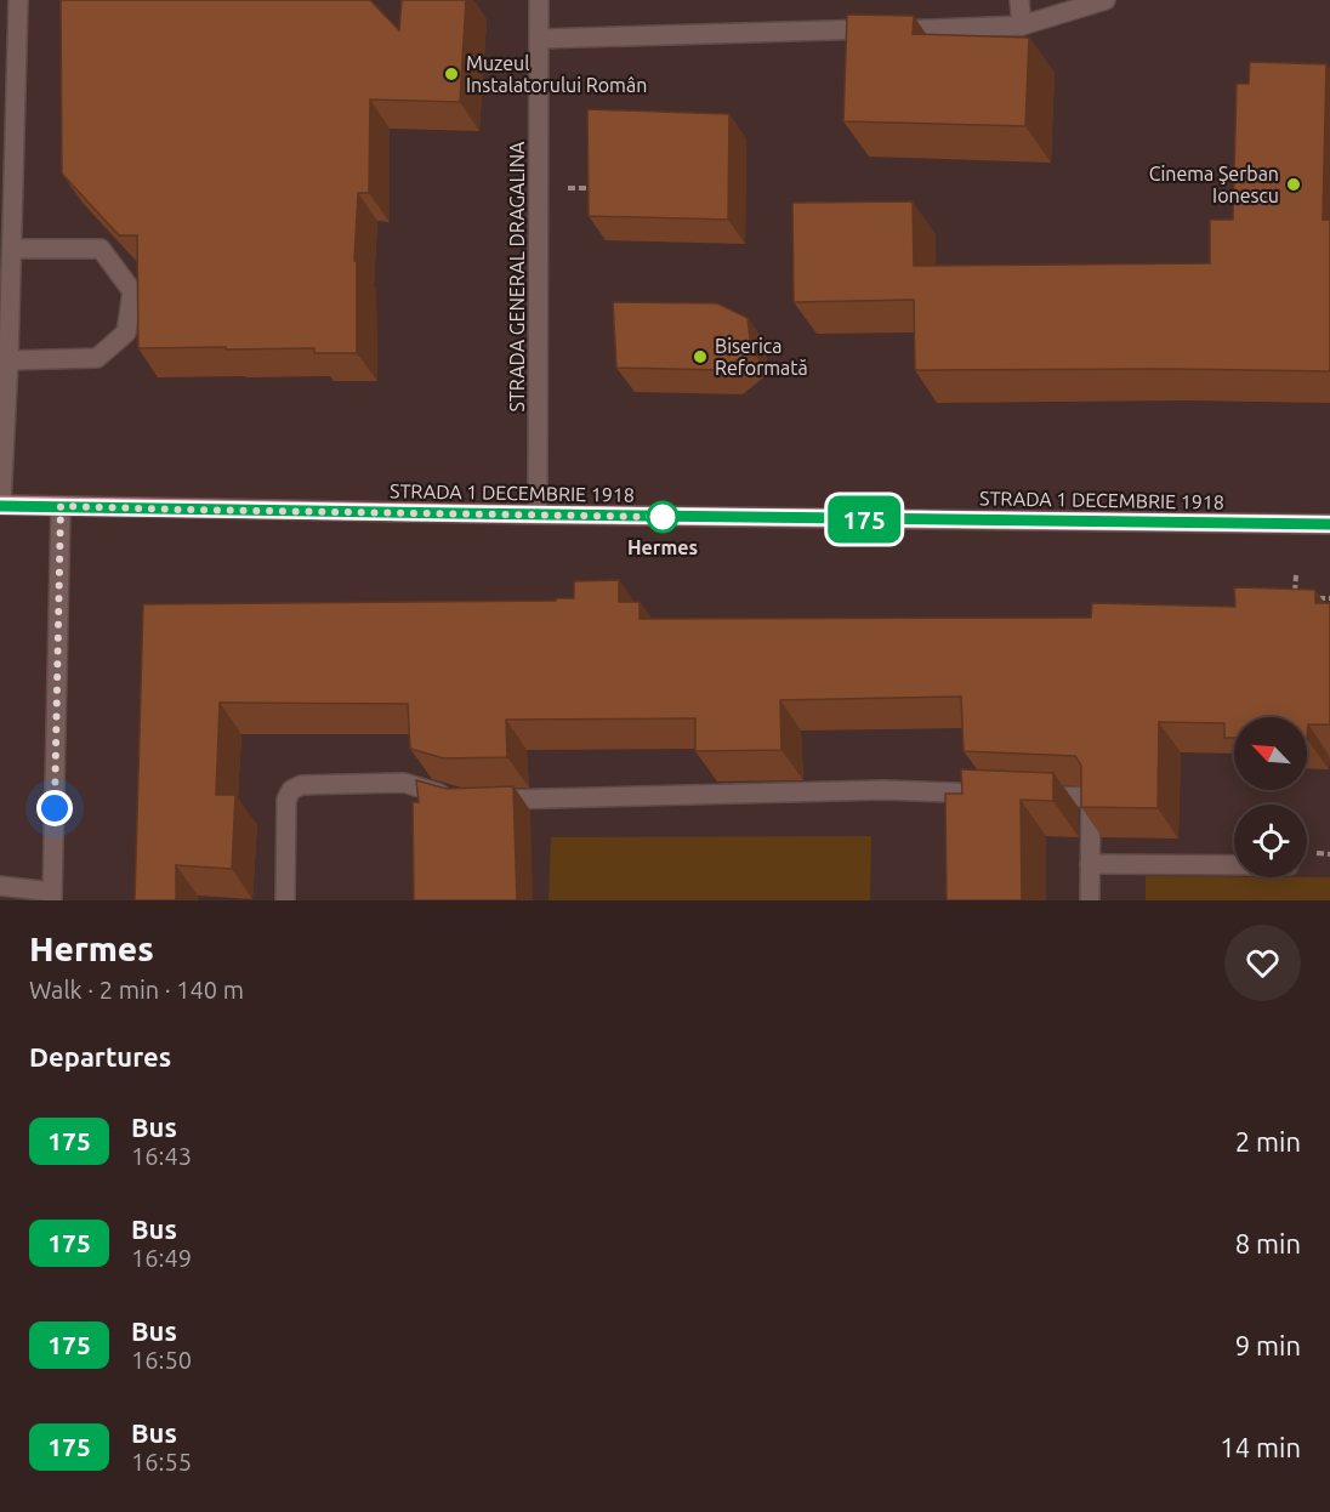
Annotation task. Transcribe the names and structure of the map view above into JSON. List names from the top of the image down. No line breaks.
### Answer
{"streets":{"main road":["STRADA 1 DECEMBRIE 1918"],"street":["STRADA GENERAL DRAGALINA"]},"crossings":[["STRADA GENERAL DRAGALINA","STRADA 1 DECEMBRIE 1918"]],"places":["Muzeul Instalatorului Român","Cinema Şerban Ionescu","Biserica Reformată","Hermes"],"lines":["bus line 175"],"north":"top left","page":{"on_map":"175","heading":[["Hermes","Walk · 2 min · 140 m"],"Departures"],"list":[{"mark":"175","name":"Bus","note":"16:43","value":"2 min"},{"mark":"175","name":"Bus","note":"16:49","value":"8 min"},{"mark":"175","name":"Bus","note":"16:50","value":"9 min"},{"mark":"175","name":"Bus","note":"16:55","value":"14 min"}]}}
